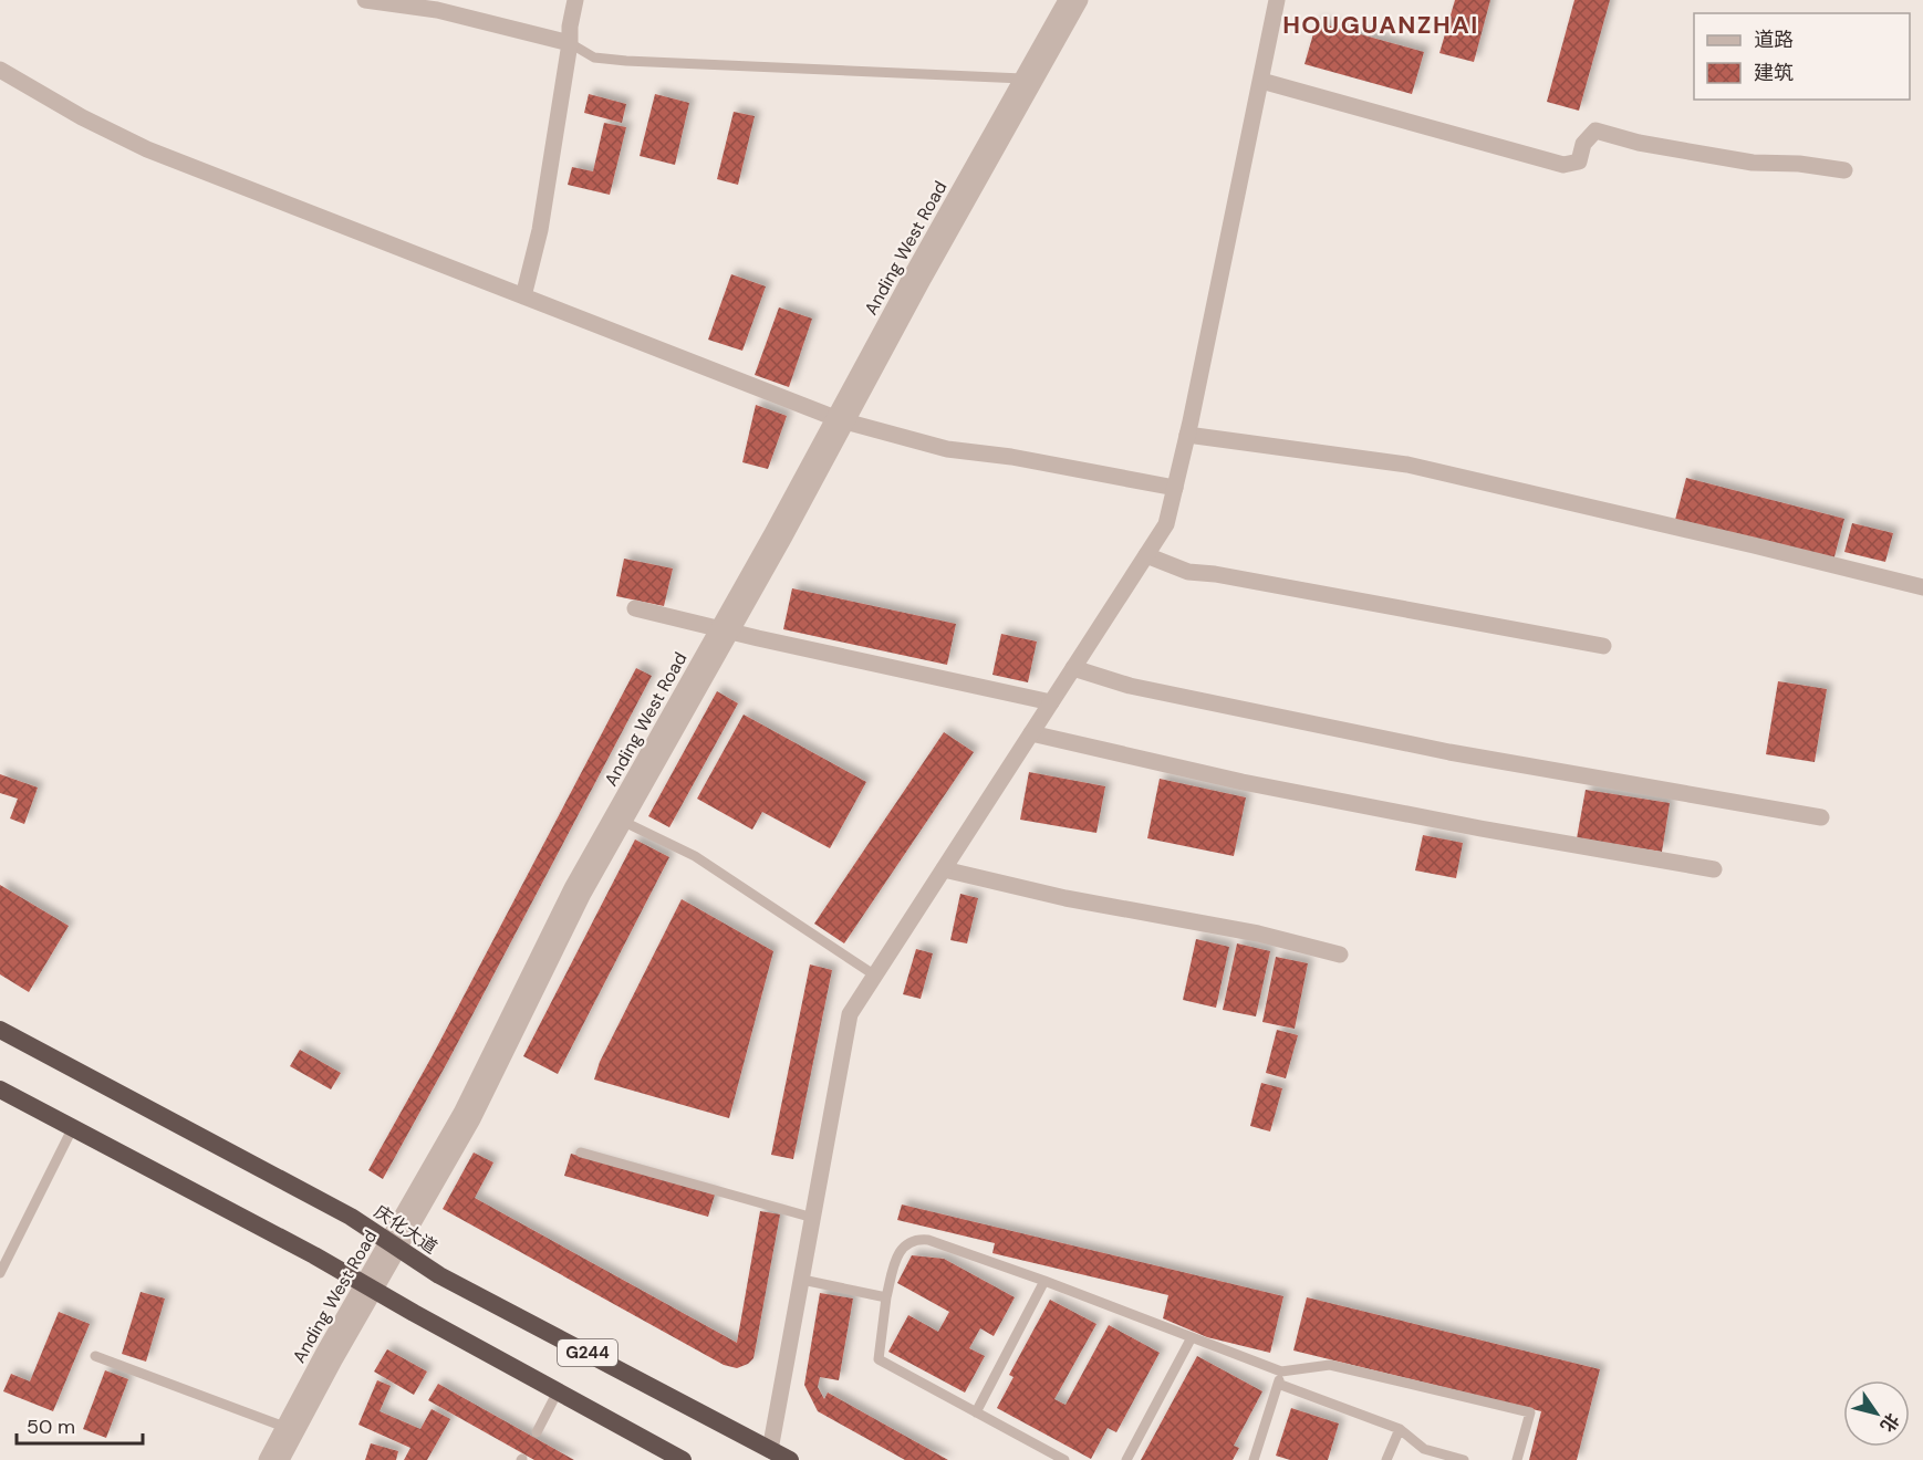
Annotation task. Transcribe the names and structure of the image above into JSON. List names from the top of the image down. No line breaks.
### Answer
{"streets":{"highway":["庆化大道","G244"],"street":["Anding West Road"]},"crossings":[["Anding West Road","庆化大道"],["Anding West Road","G244"]],"districts":["HOUGUANZHAI"],"legend":["道路","建筑"],"scale_bar":"50 m","north":"bottom right"}
